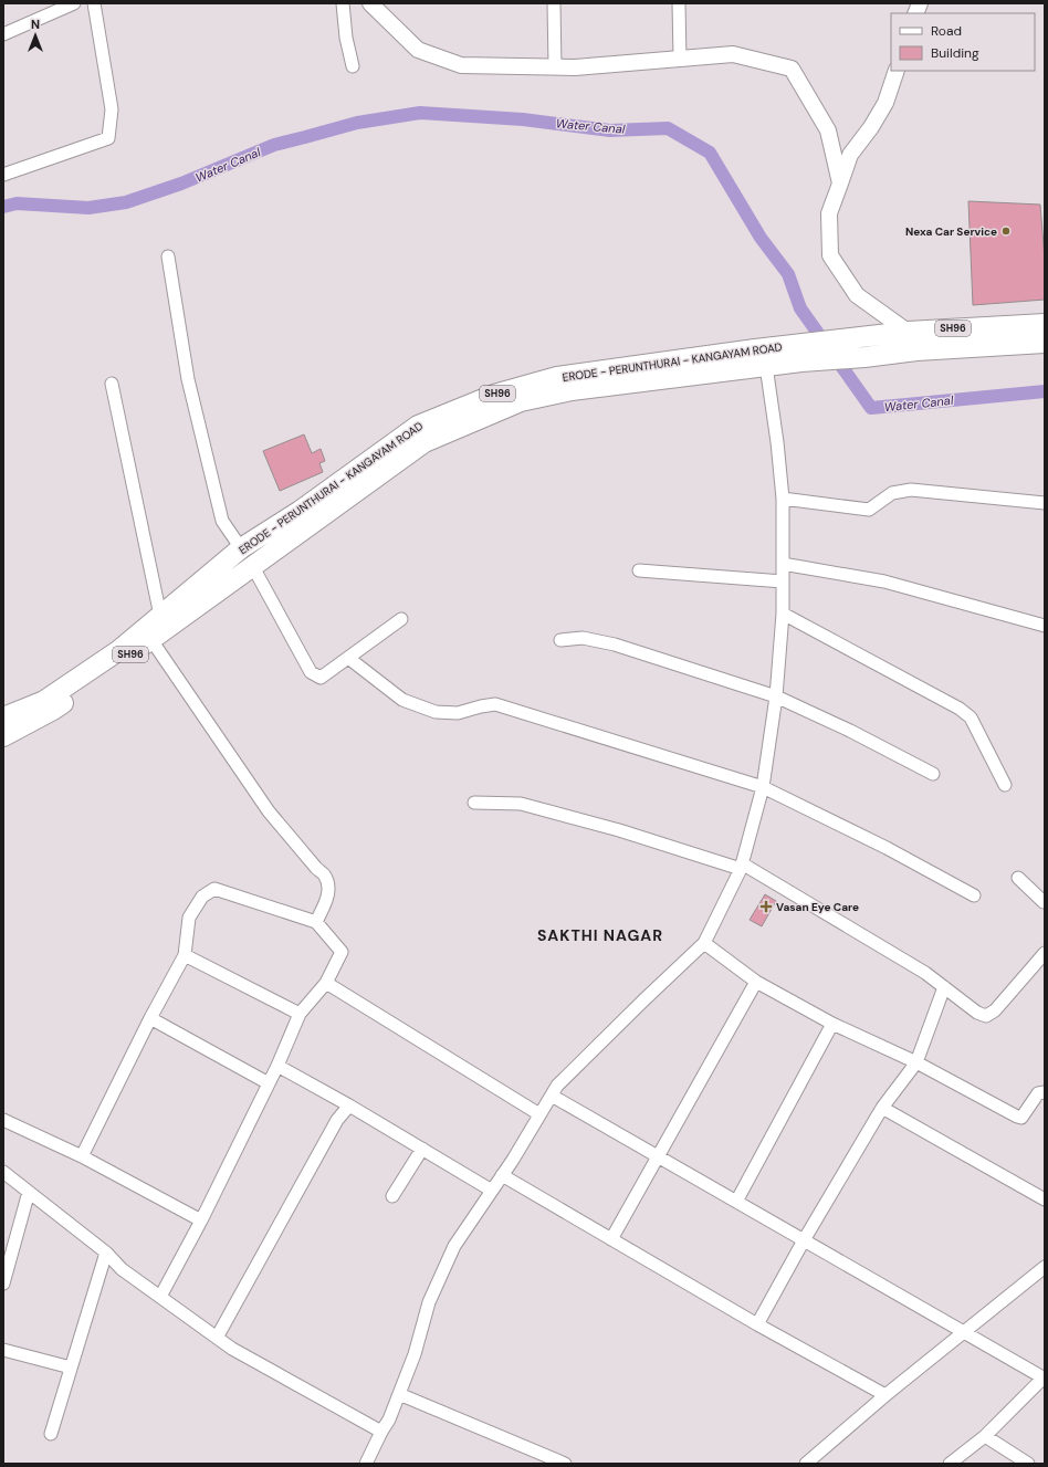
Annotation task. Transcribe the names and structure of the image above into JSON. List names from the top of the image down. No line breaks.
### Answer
{"streets":{"main road":["SH96","ERODE - PERUNTHURAI - KANGAYAM ROAD"]},"districts":["SAKTHI NAGAR"],"water":["Water Canal"],"places":{"other":["Nexa Car Service"],"health":["Vasan Eye Care"]},"legend":["Road","Building"],"north":"top"}
